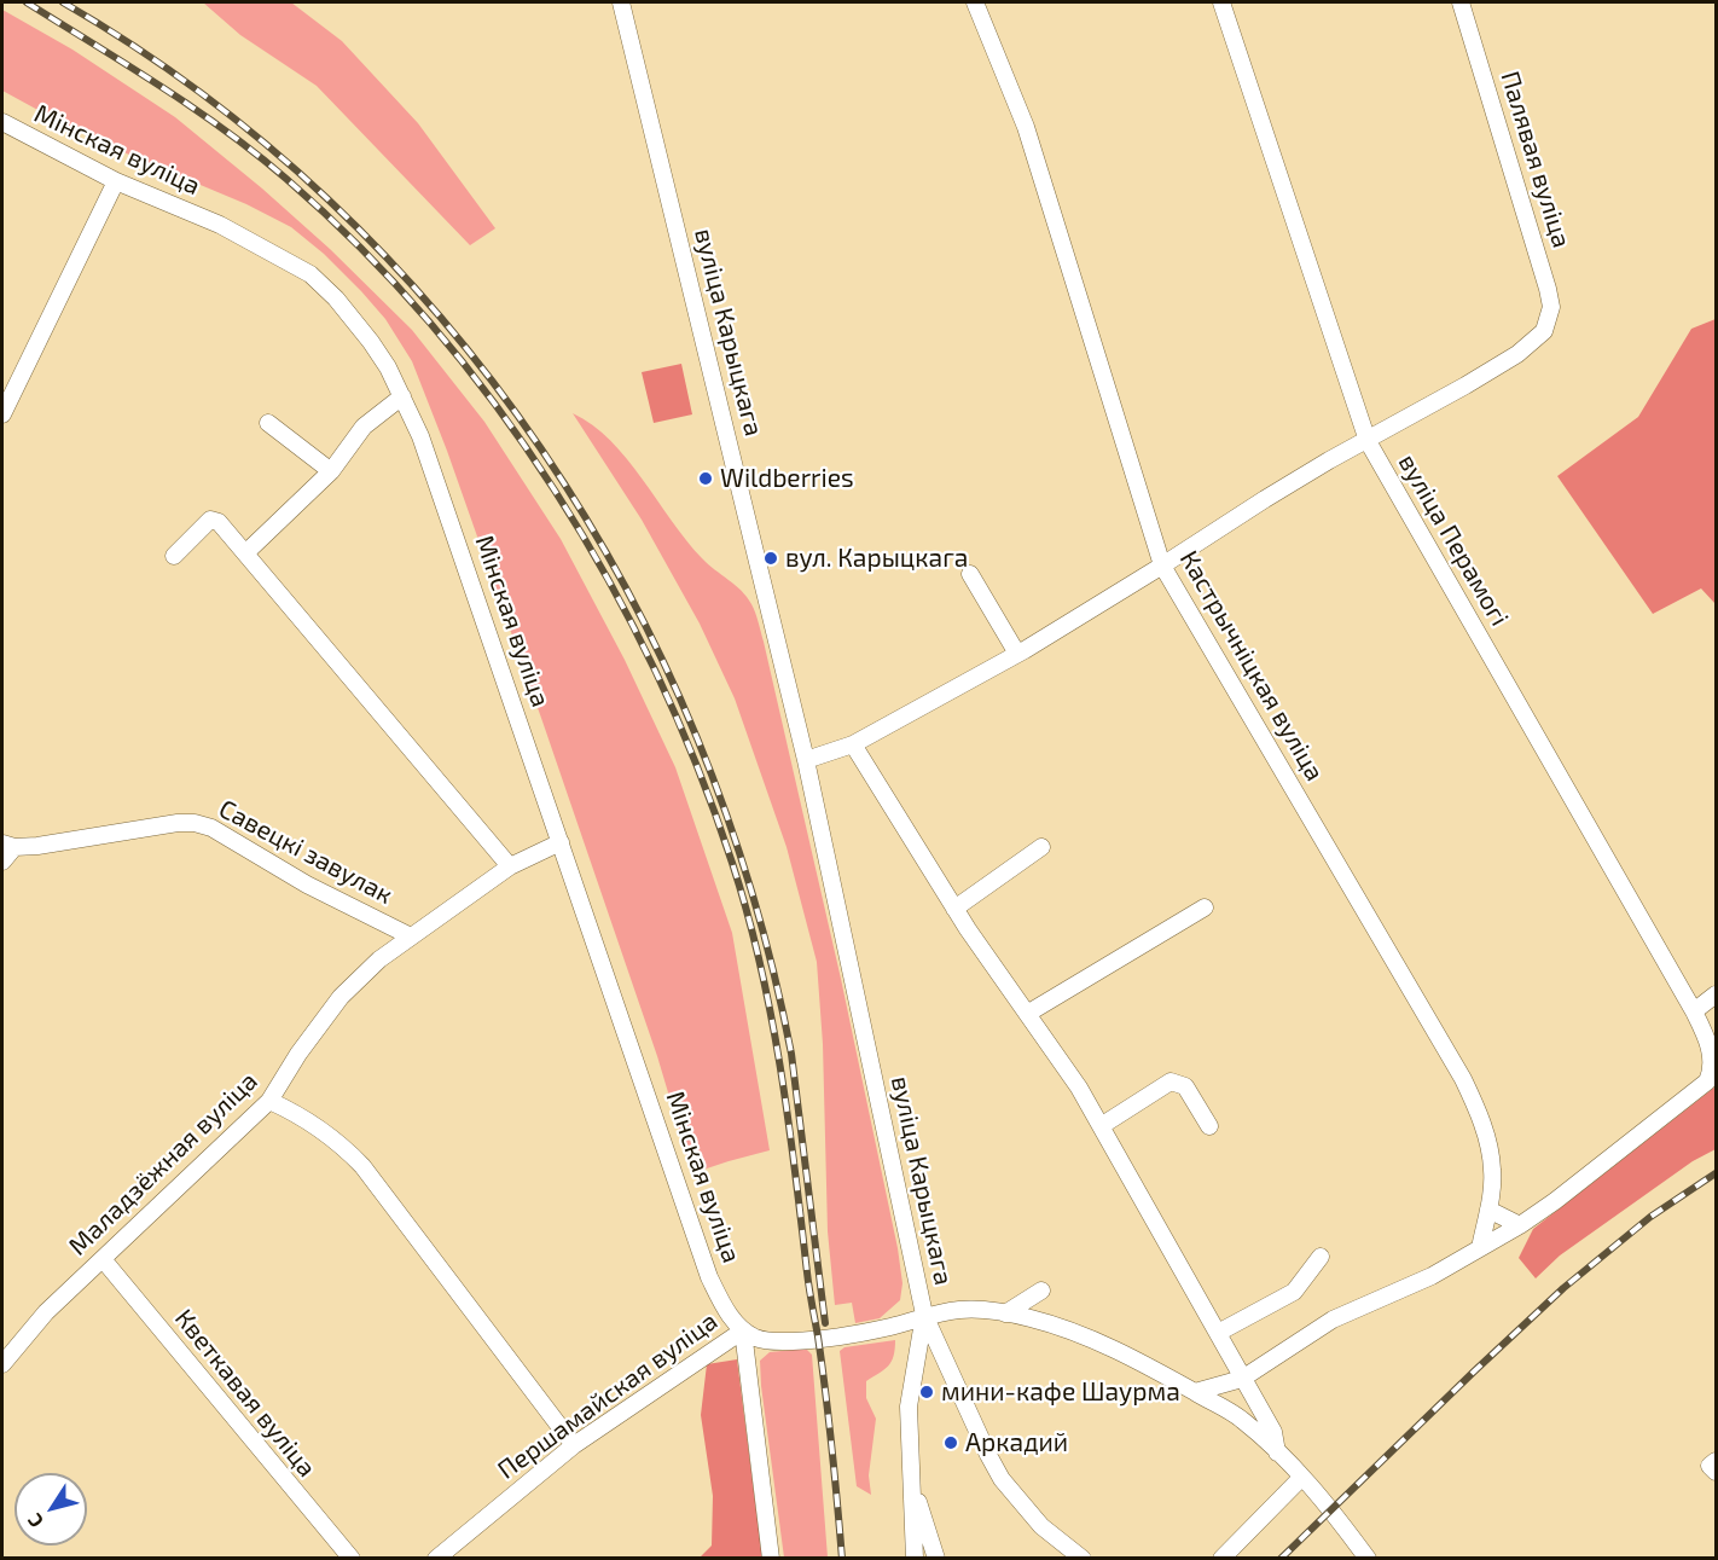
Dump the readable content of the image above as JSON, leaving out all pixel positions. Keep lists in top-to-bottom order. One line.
{"streets":{"street":["Мінская вуліца","Палявая вуліца","вуліца Карыцкага","вуліца Перамогі","Кастрычніцкая вуліца","Савецкі завулак","Маладзёжная вуліца","Кветкавая вуліца","Першамайская вуліца"]},"crossings":[["Мінская вуліца","Маладзёжная вуліца"],["Мінская вуліца","Першамайская вуліца"],["Палявая вуліца","вуліца Перамогі"],["Савецкі завулак","Маладзёжная вуліца"],["Маладзёжная вуліца","Кветкавая вуліца"]],"places":["Wildberries","вул. Карыцкага","мини-кафе Шаурма","Аркадий"],"north":"bottom left"}
